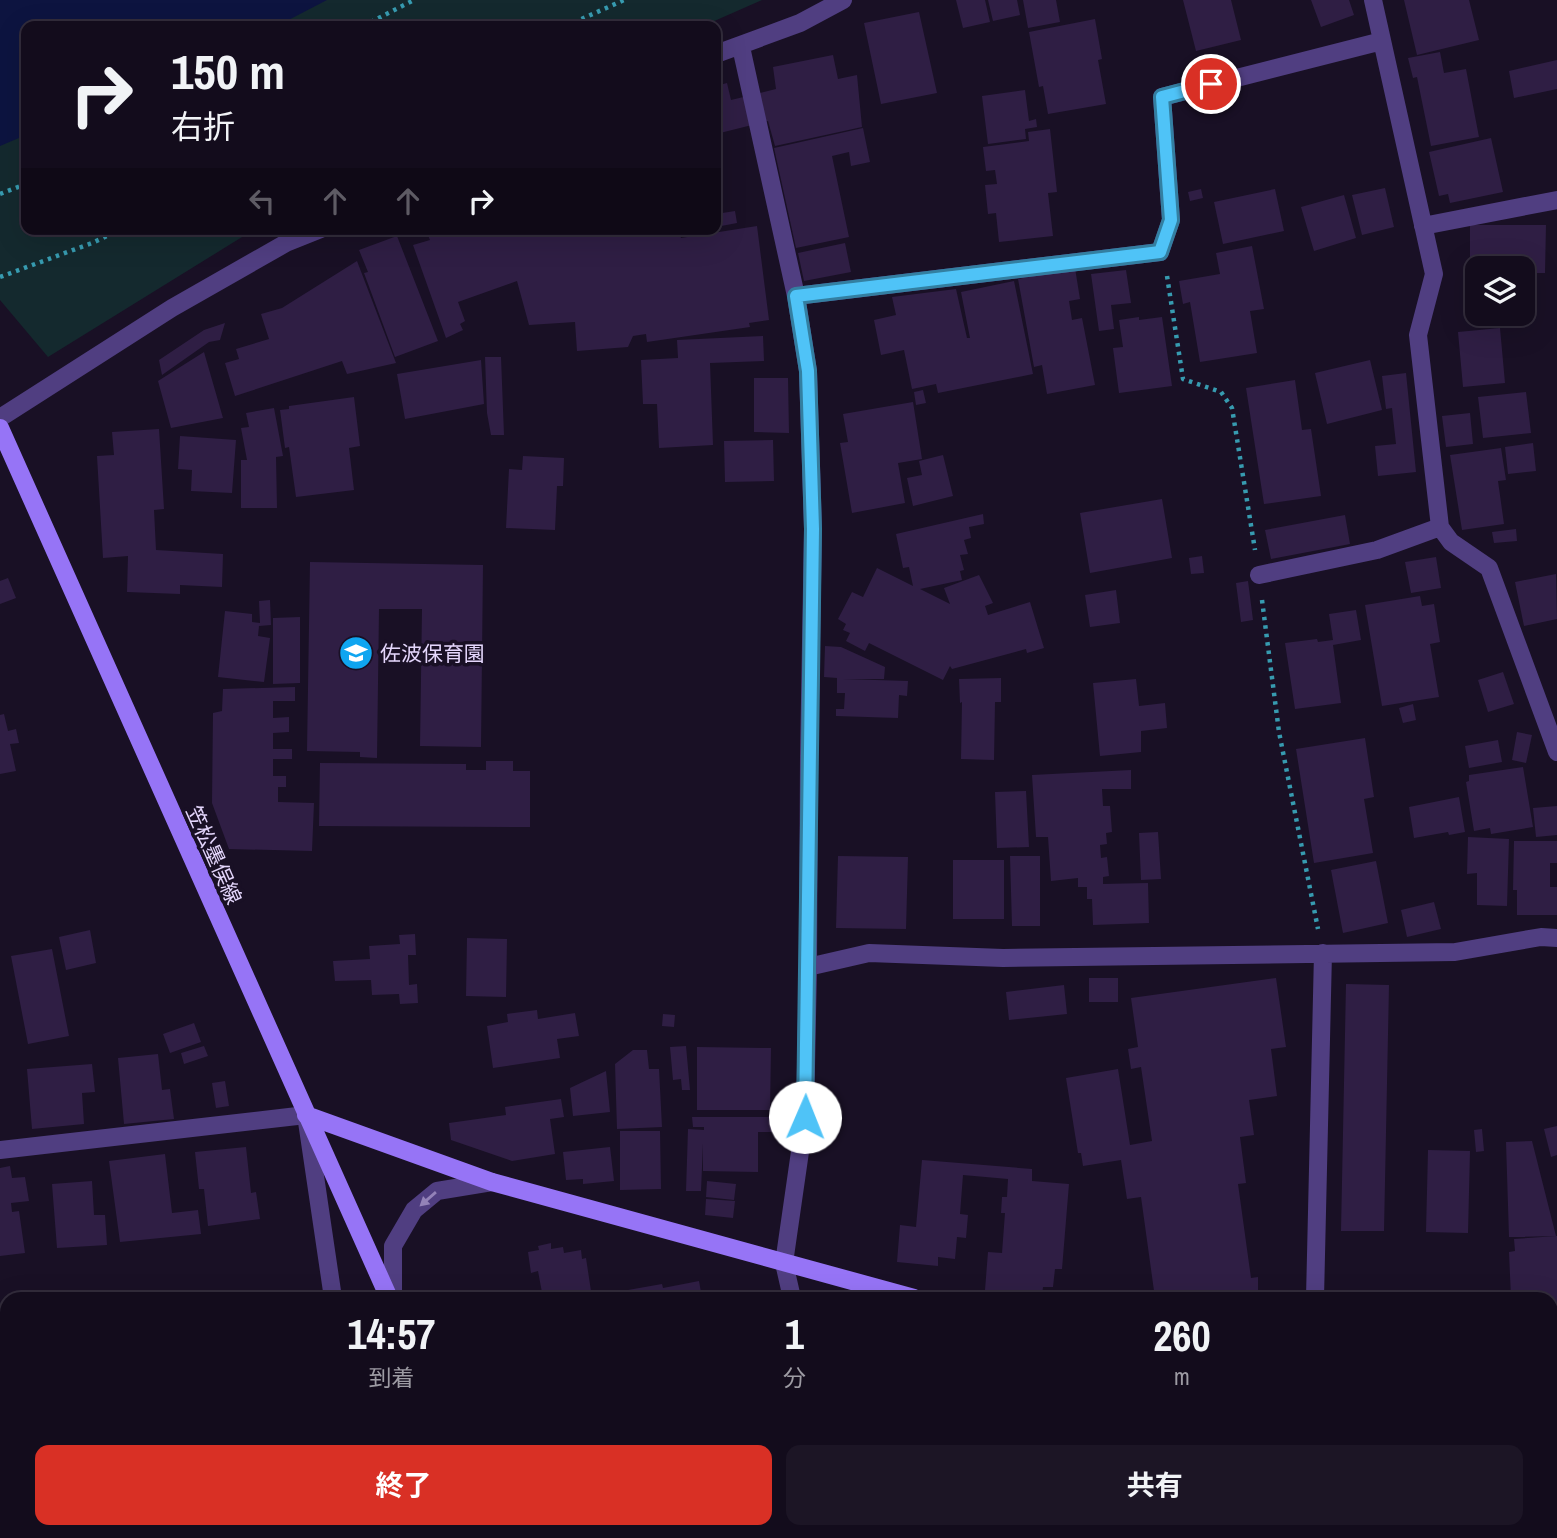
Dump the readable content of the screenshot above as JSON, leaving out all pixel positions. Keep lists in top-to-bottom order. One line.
{"streets":{"main road":["笠松墨俣線"]},"places":{"school or university":["佐波保育園"]},"page":{"turn":["150 m","右折"],"eta":["14:57","到着","1","分","260","m"],"buttons":["終了","共有"]}}
